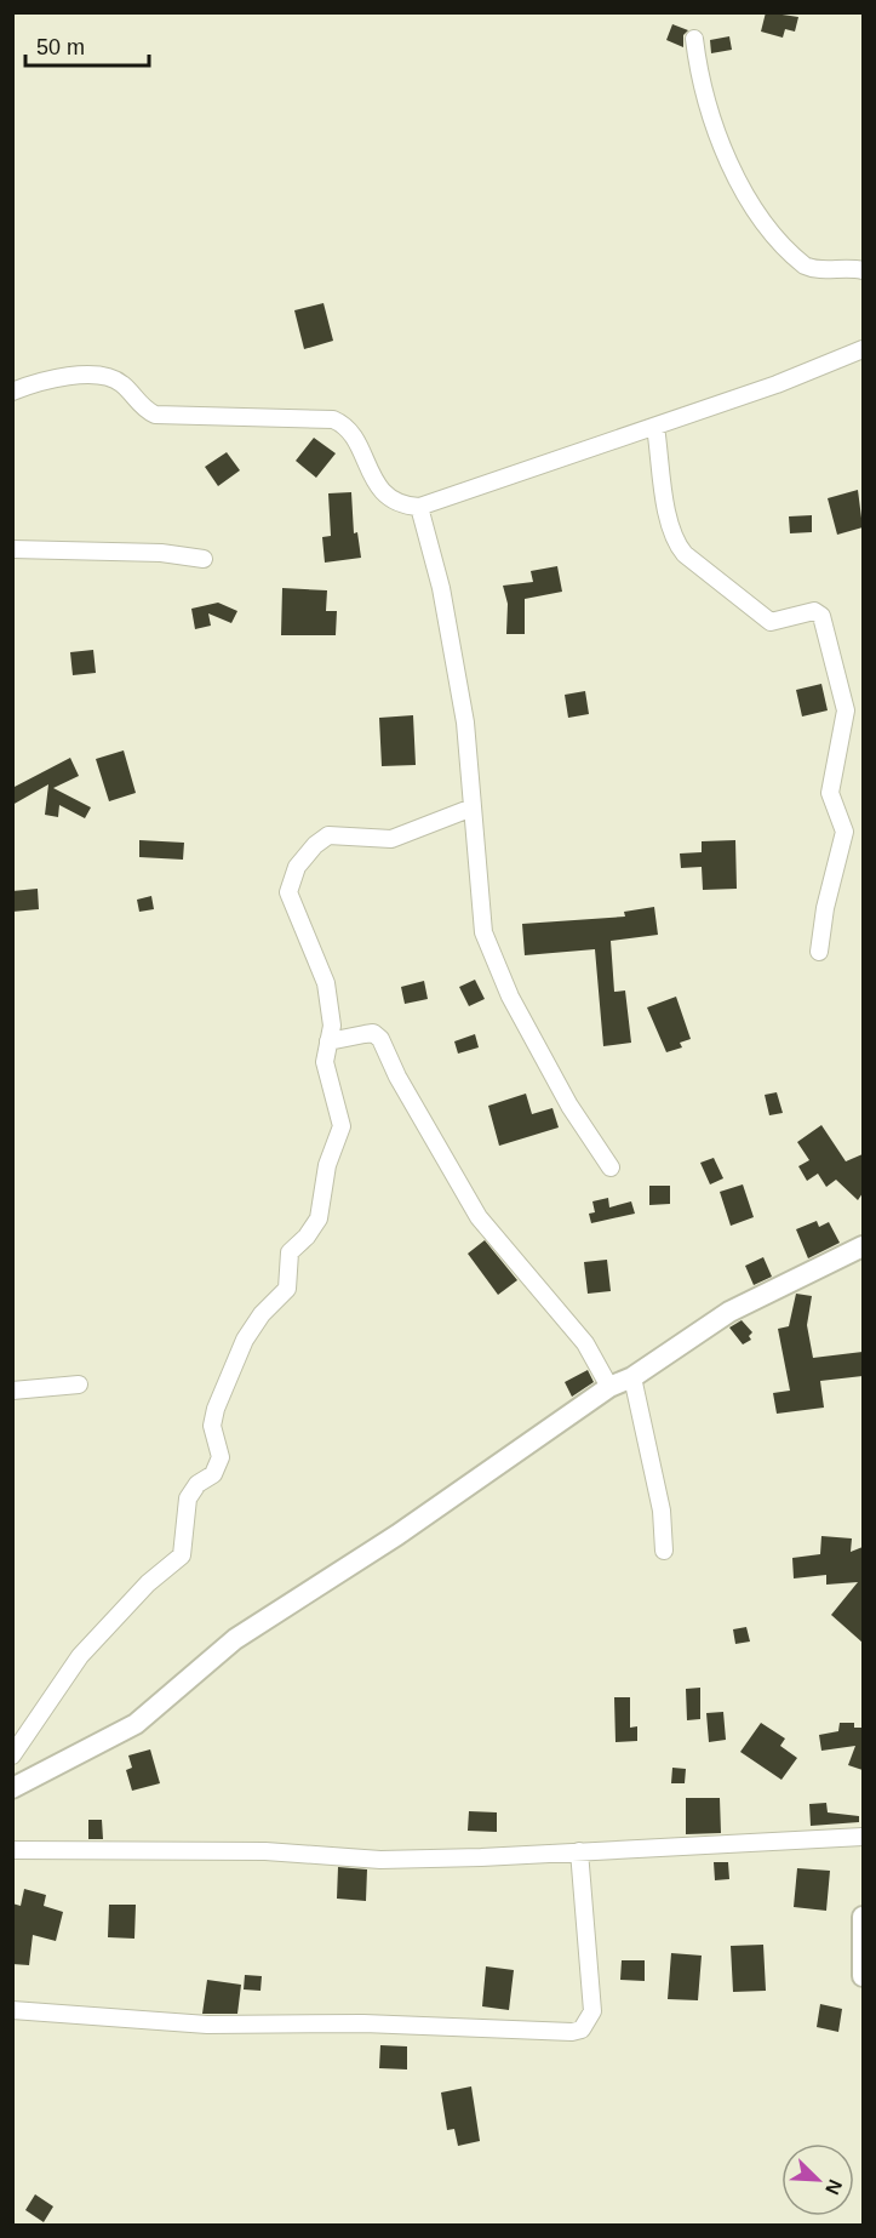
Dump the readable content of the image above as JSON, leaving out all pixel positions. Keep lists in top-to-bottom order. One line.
{"scale_bar":"50 m","north":"bottom right"}
